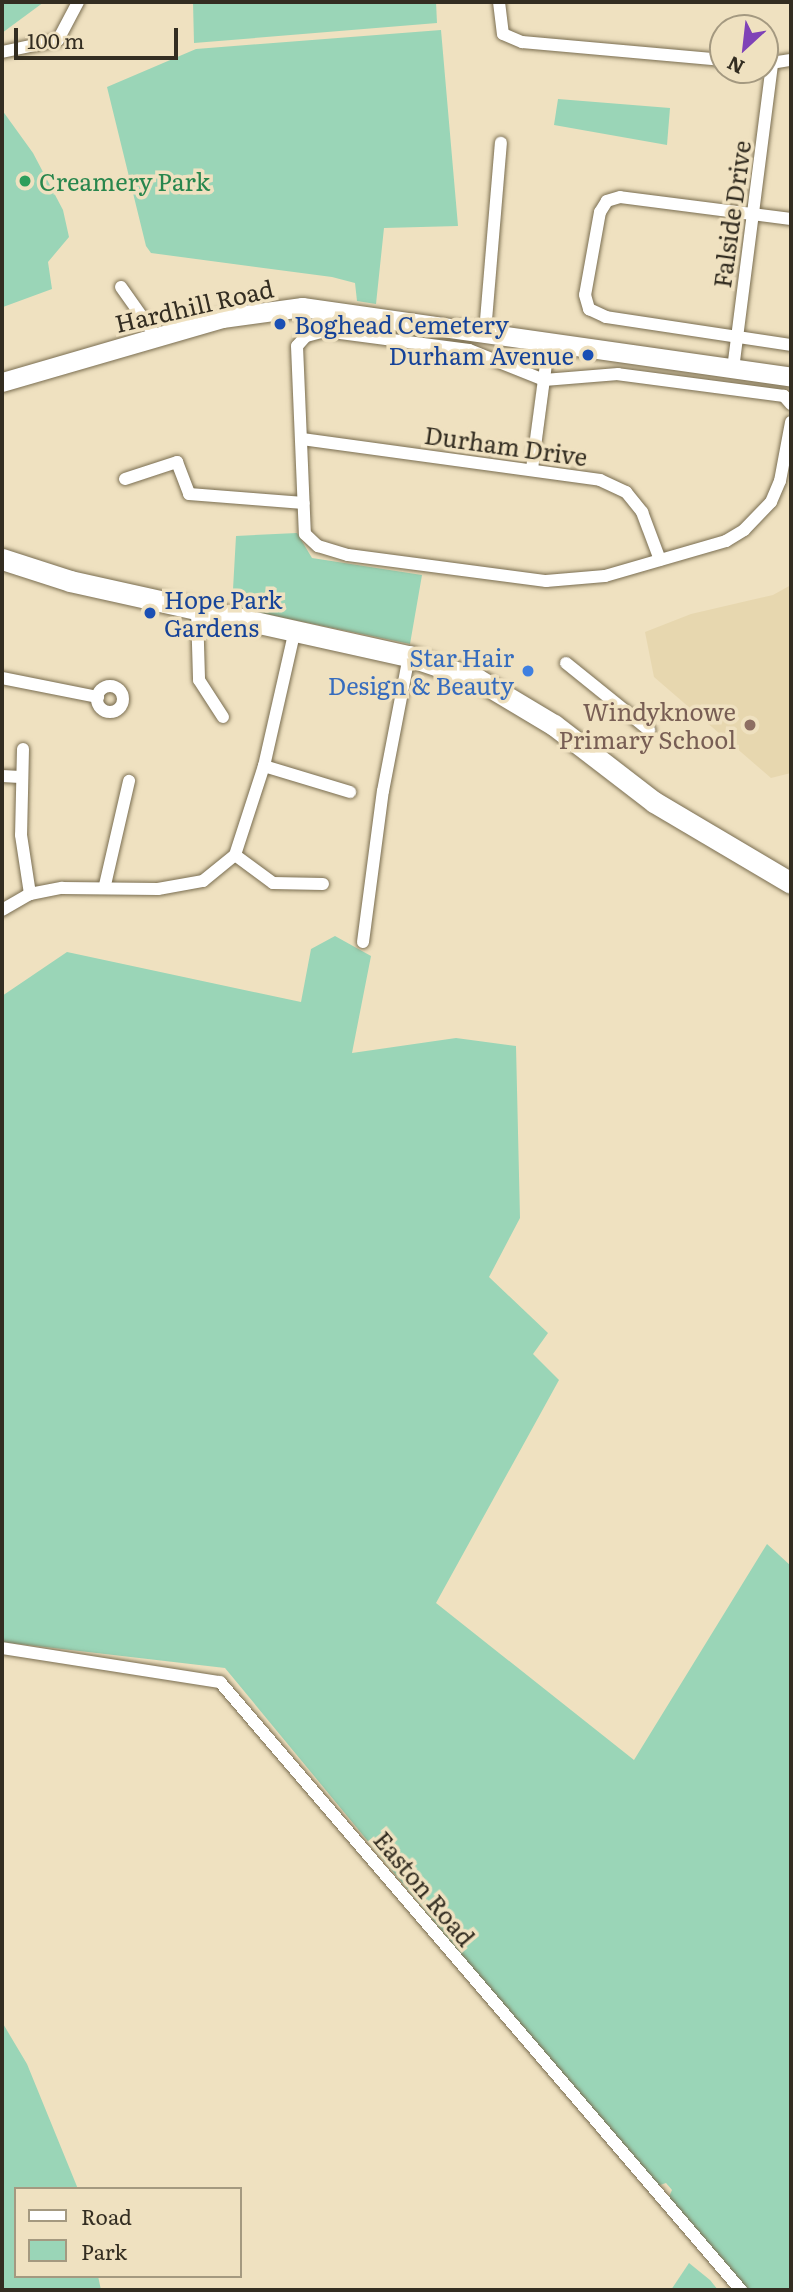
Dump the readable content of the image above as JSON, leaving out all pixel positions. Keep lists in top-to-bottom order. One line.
{"streets":{"main road":["Hardhill Road"],"street":["Falside Drive","Durham Drive","Easton Road"]},"crossings":[["Falside Drive","Hardhill Road"]],"places":["Creamery Park","Boghead Cemetery","Durham Avenue","Hope Park Gardens","Star Hair Design & Beauty","Windyknowe Primary School"],"legend":["Road","Park"],"scale_bar":"100 m","north":"bottom left"}
